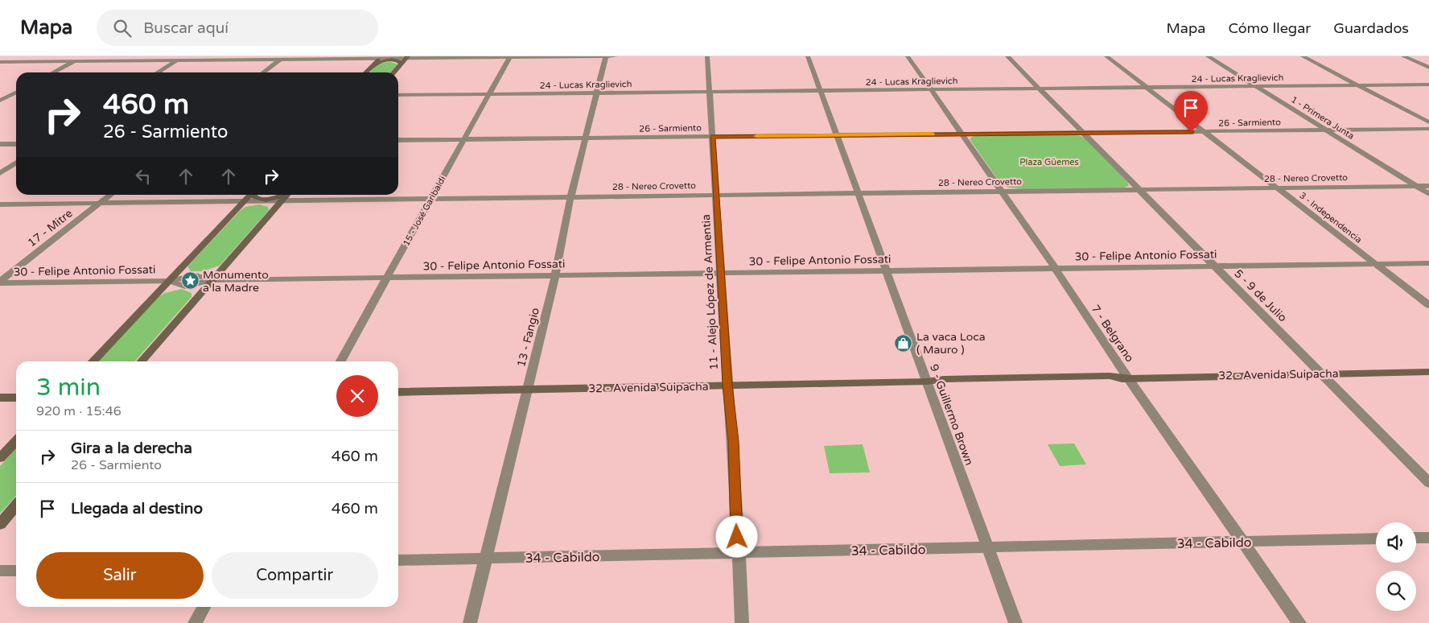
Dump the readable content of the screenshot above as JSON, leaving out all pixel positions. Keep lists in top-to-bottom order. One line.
{"streets":{"main road":["32 - Avenida Suipacha"],"street":["24 - Lucas Kraglievich","1 - Primera Junta","26 - Sarmiento","28 - Nereo Crovetto","15 - José Garibaldi","3 - Independencia","17 - Mitre","30 - Felipe Antonio Fossati","11 - Alejo López de Armentia","5 - 9 de Julio","7 - Belgrano","13 - Fangio","9 - Guillermo Brown","34 - Cabildo"]},"crossings":[["24 - Lucas Kraglievich","1 - Primera Junta"],["24 - Lucas Kraglievich","15 - José Garibaldi"],["24 - Lucas Kraglievich","3 - Independencia"],["24 - Lucas Kraglievich","11 - Alejo López de Armentia"],["24 - Lucas Kraglievich","5 - 9 de Julio"],["24 - Lucas Kraglievich","7 - Belgrano"],["24 - Lucas Kraglievich","13 - Fangio"],["24 - Lucas Kraglievich","9 - Guillermo Brown"],["1 - Primera Junta","26 - Sarmiento"],["1 - Primera Junta","28 - Nereo Crovetto"],["26 - Sarmiento","15 - José Garibaldi"],["26 - Sarmiento","3 - Independencia"],["26 - Sarmiento","11 - Alejo López de Armentia"],["26 - Sarmiento","5 - 9 de Julio"],["26 - Sarmiento","7 - Belgrano"],["26 - Sarmiento","13 - Fangio"],["26 - Sarmiento","9 - Guillermo Brown"],["28 - Nereo Crovetto","15 - José Garibaldi"],["28 - Nereo Crovetto","3 - Independencia"],["28 - Nereo Crovetto","17 - Mitre"],["28 - Nereo Crovetto","11 - Alejo López de Armentia"],["28 - Nereo Crovetto","5 - 9 de Julio"],["28 - Nereo Crovetto","7 - Belgrano"],["28 - Nereo Crovetto","13 - Fangio"],["28 - Nereo Crovetto","9 - Guillermo Brown"],["15 - José Garibaldi","30 - Felipe Antonio Fossati"],["3 - Independencia","30 - Felipe Antonio Fossati"],["17 - Mitre","30 - Felipe Antonio Fossati"],["30 - Felipe Antonio Fossati","11 - Alejo López de Armentia"],["30 - Felipe Antonio Fossati","5 - 9 de Julio"],["30 - Felipe Antonio Fossati","7 - Belgrano"],["30 - Felipe Antonio Fossati","13 - Fangio"],["30 - Felipe Antonio Fossati","9 - Guillermo Brown"],["11 - Alejo López de Armentia","32 - Avenida Suipacha"],["11 - Alejo López de Armentia","34 - Cabildo"],["5 - 9 de Julio","32 - Avenida Suipacha"],["7 - Belgrano","32 - Avenida Suipacha"],["7 - Belgrano","34 - Cabildo"],["13 - Fangio","32 - Avenida Suipacha"],["13 - Fangio","34 - Cabildo"],["32 - Avenida Suipacha","9 - Guillermo Brown"],["9 - Guillermo Brown","34 - Cabildo"]],"parks":["Plaza Güemes"],"places":{"place":["Monumento a la Madre"],"shop":["La vaca Loca ( Mauro )"]},"page":{"header":"Mapa","search":"Buscar aquí","nav":["Mapa","Cómo llegar","Guardados"],"turn":["460 m","26 - Sarmiento"],"heading":["3 min","920 m · 15:46"],"list":[{"name":"Gira a la derecha","note":"26 - Sarmiento","value":"460 m"},{"name":"Llegada al destino","value":"460 m"}],"buttons":["Salir","Compartir"]}}
